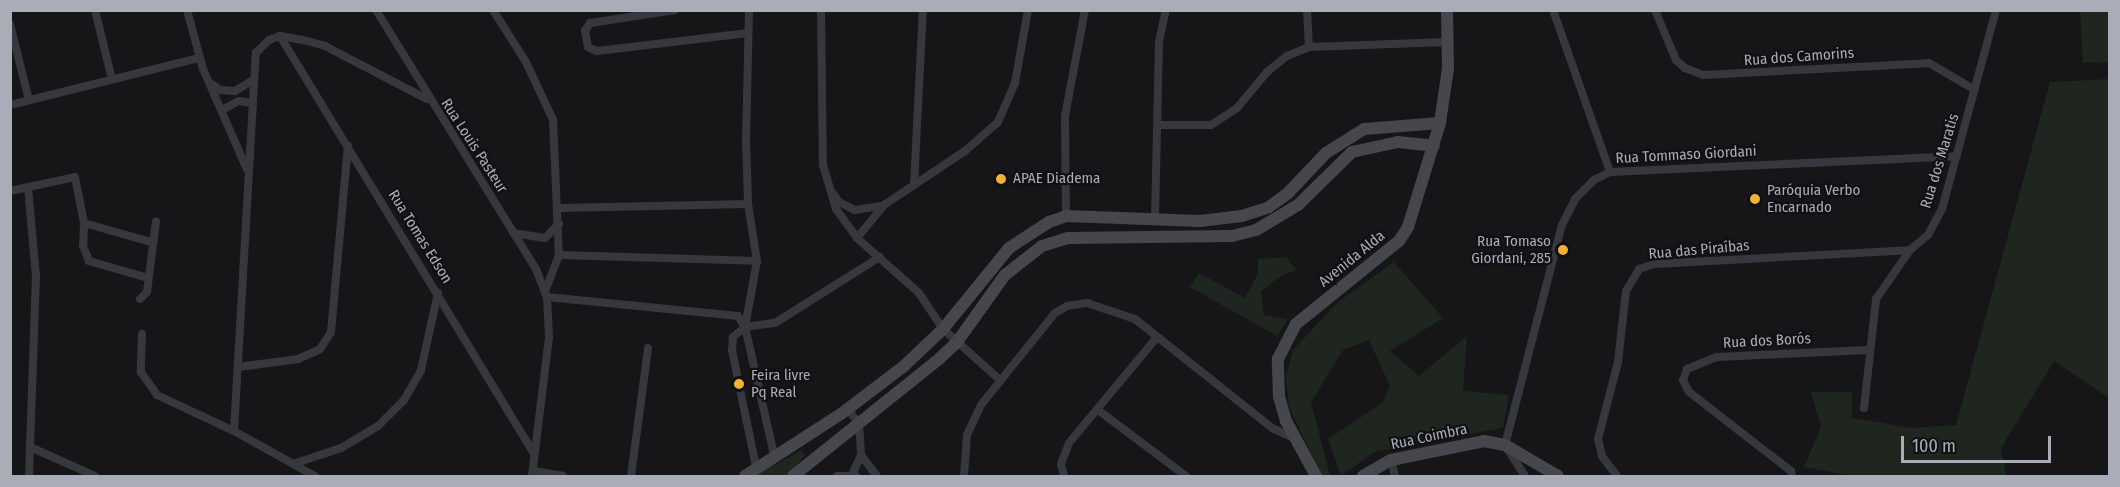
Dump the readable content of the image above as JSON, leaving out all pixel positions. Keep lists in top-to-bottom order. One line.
{"streets":{"main road":["Avenida Alda","Rua Coimbra"],"street":["Rua dos Camorins","Rua Louis Pasteur","Rua Tommaso Giordani","Rua dos Maratis","Rua Tomas Edson","Rua das Piraíbas","Rua dos Borós"]},"crossings":[["Rua dos Camorins","Rua dos Maratis"],["Rua Tommaso Giordani","Rua dos Maratis"],["Rua Tommaso Giordani","Rua Coimbra"],["Rua dos Maratis","Rua das Piraíbas"],["Rua dos Maratis","Rua dos Borós"]],"places":["APAE Diadema","Paróquia Verbo Encarnado","Rua Tomaso Giordani, 285","Feira livre Pq Real"],"scale_bar":"100 m"}
